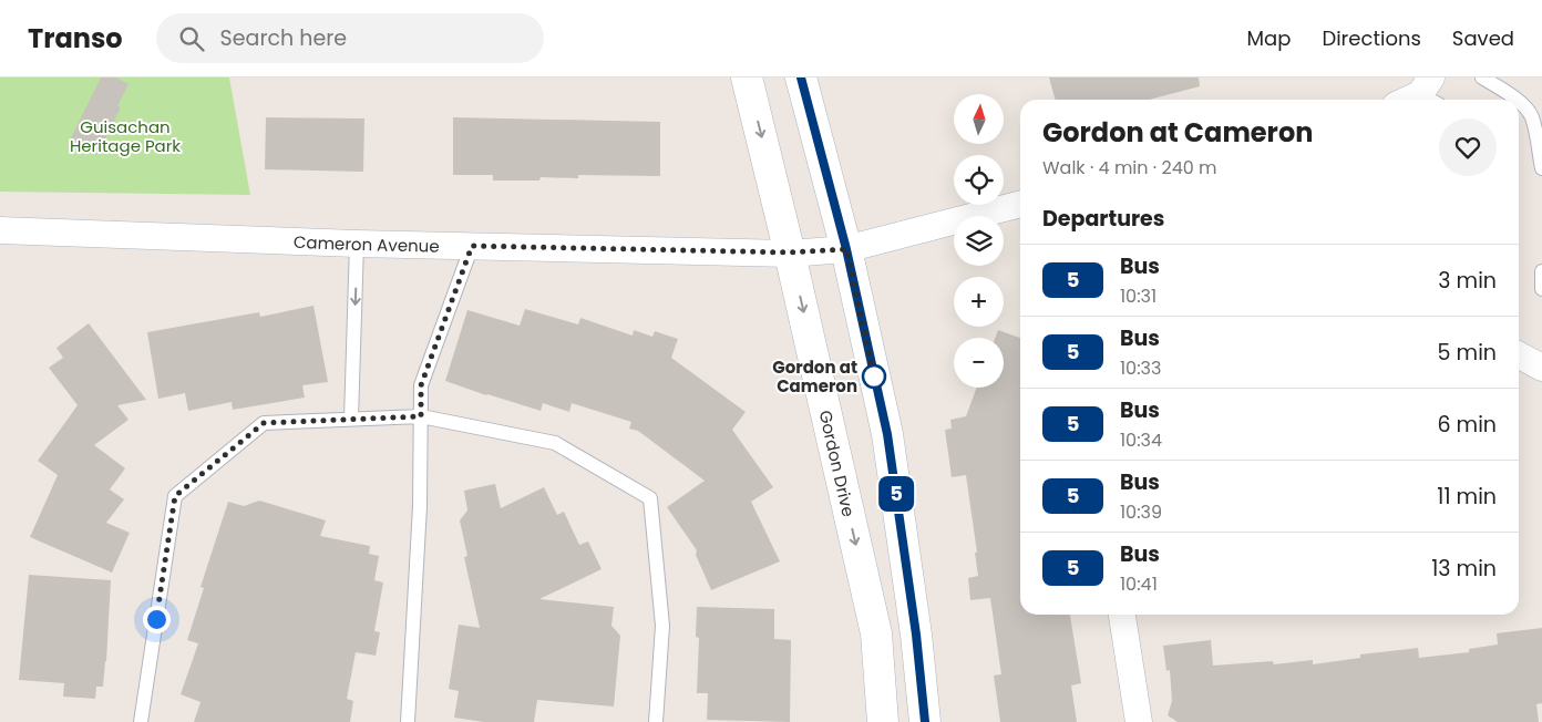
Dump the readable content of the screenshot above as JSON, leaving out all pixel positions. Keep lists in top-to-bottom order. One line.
{"streets":{"main road":["Gordon Drive"],"street":["Cameron Avenue"]},"crossings":[["Cameron Avenue","Gordon Drive"]],"parks":["Guisachan Heritage Park"],"places":["Gordon at Cameron"],"lines":["bus line 5"],"north":"top","page":{"header":"Transo","search":"Search here","nav":["Map","Directions","Saved"],"on_map":"5","map_buttons":["+","−"],"heading":[["Gordon at Cameron","Walk · 4 min · 240 m"],"Departures"],"list":[{"mark":"5","name":"Bus","note":"10:31","value":"3 min"},{"mark":"5","name":"Bus","note":"10:33","value":"5 min"},{"mark":"5","name":"Bus","note":"10:34","value":"6 min"},{"mark":"5","name":"Bus","note":"10:39","value":"11 min"},{"mark":"5","name":"Bus","note":"10:41","value":"13 min"}]}}
